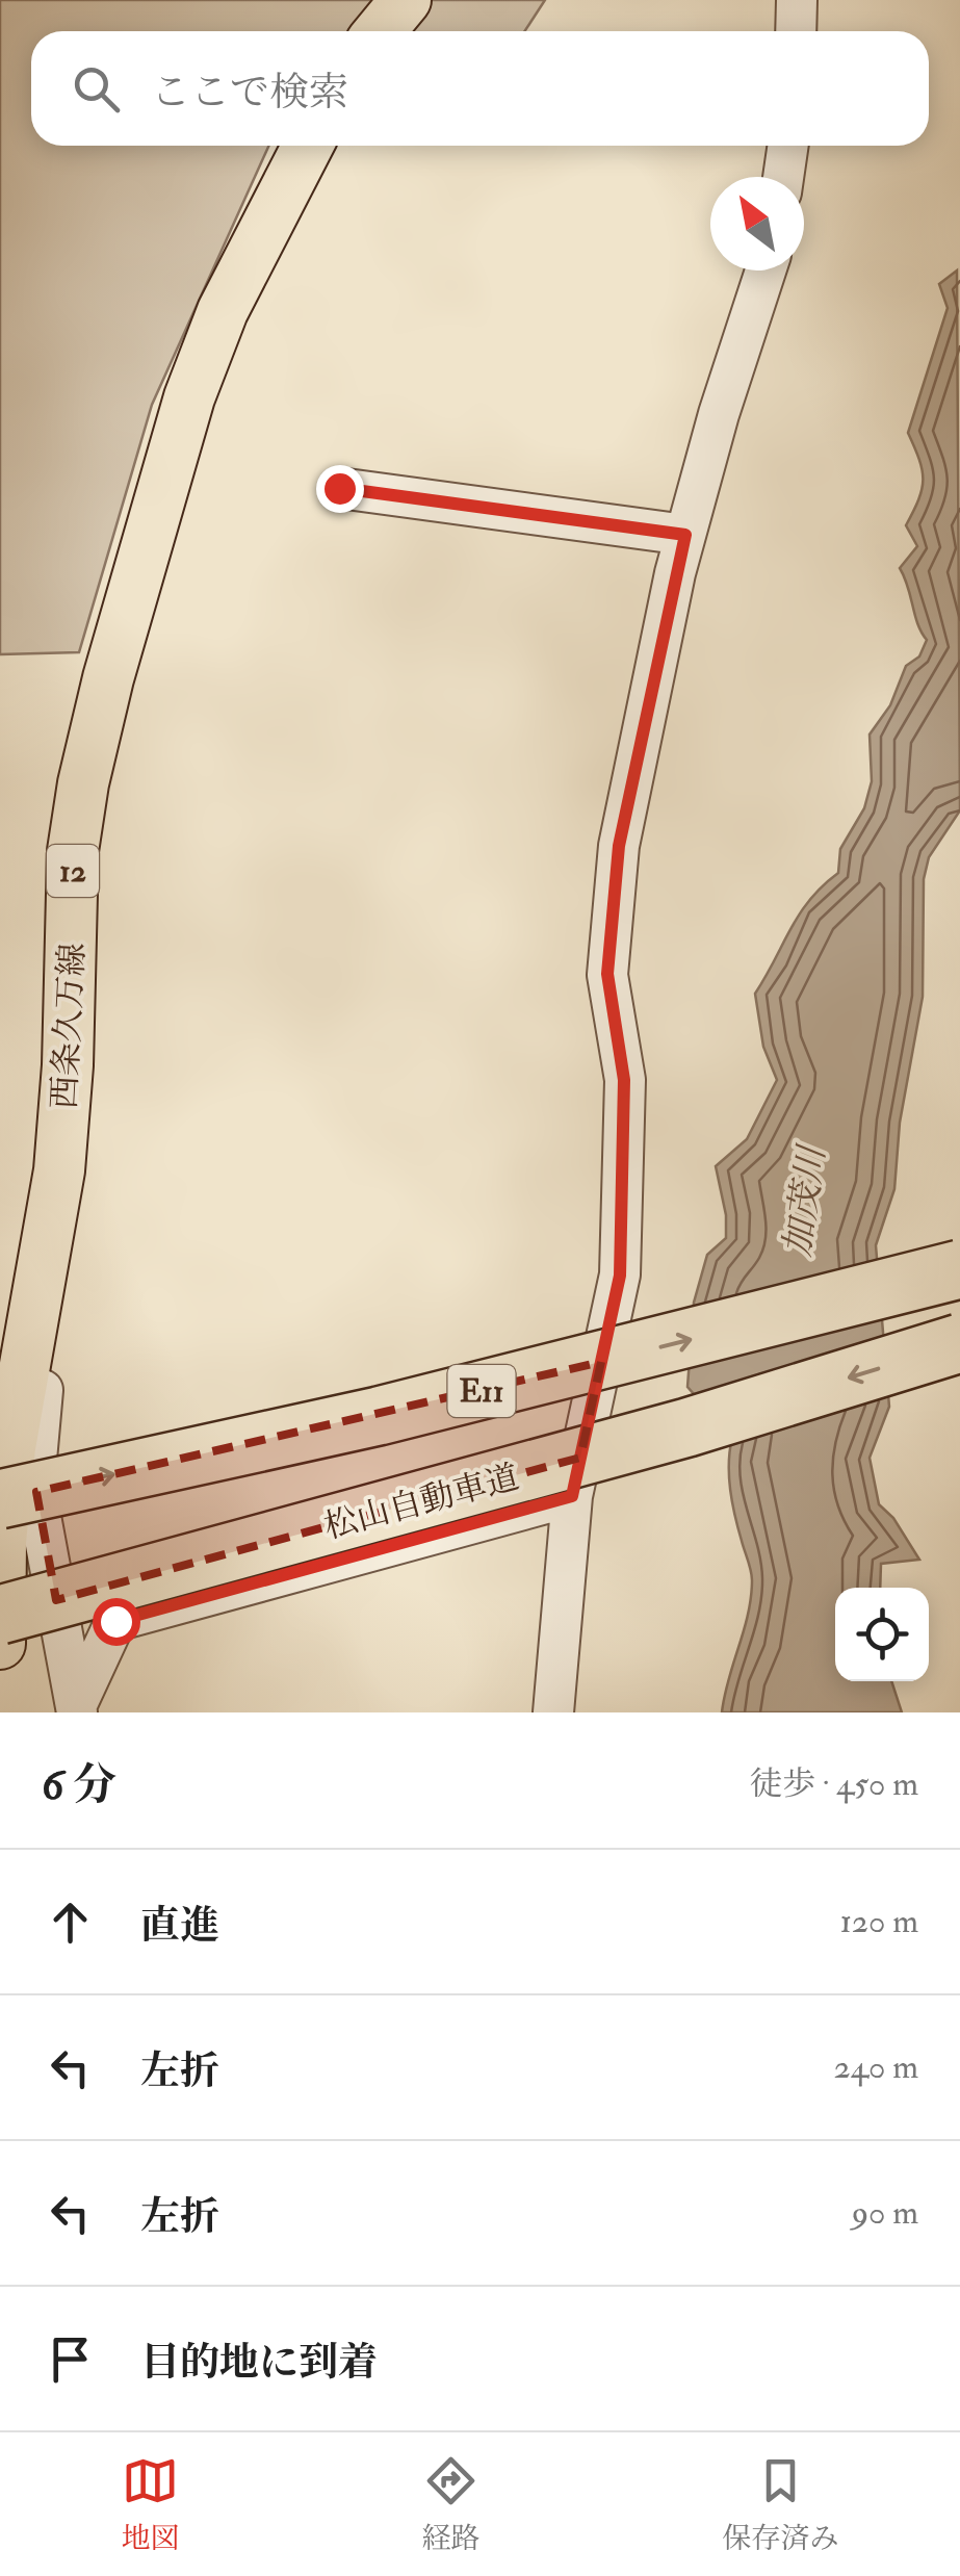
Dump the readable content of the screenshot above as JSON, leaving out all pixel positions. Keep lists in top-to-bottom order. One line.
{"streets":{"highway":["E11","松山自動車道"],"main road":["12","西条久万線"]},"water":["加茂川"],"north":"top left","page":{"search":"ここで検索","heading":["6 分","徒歩 · 450 m"],"list":[["直進","120 m"],["左折","240 m"],["左折","90 m"],"目的地に到着"],"nav":["地図","経路","保存済み"]}}
